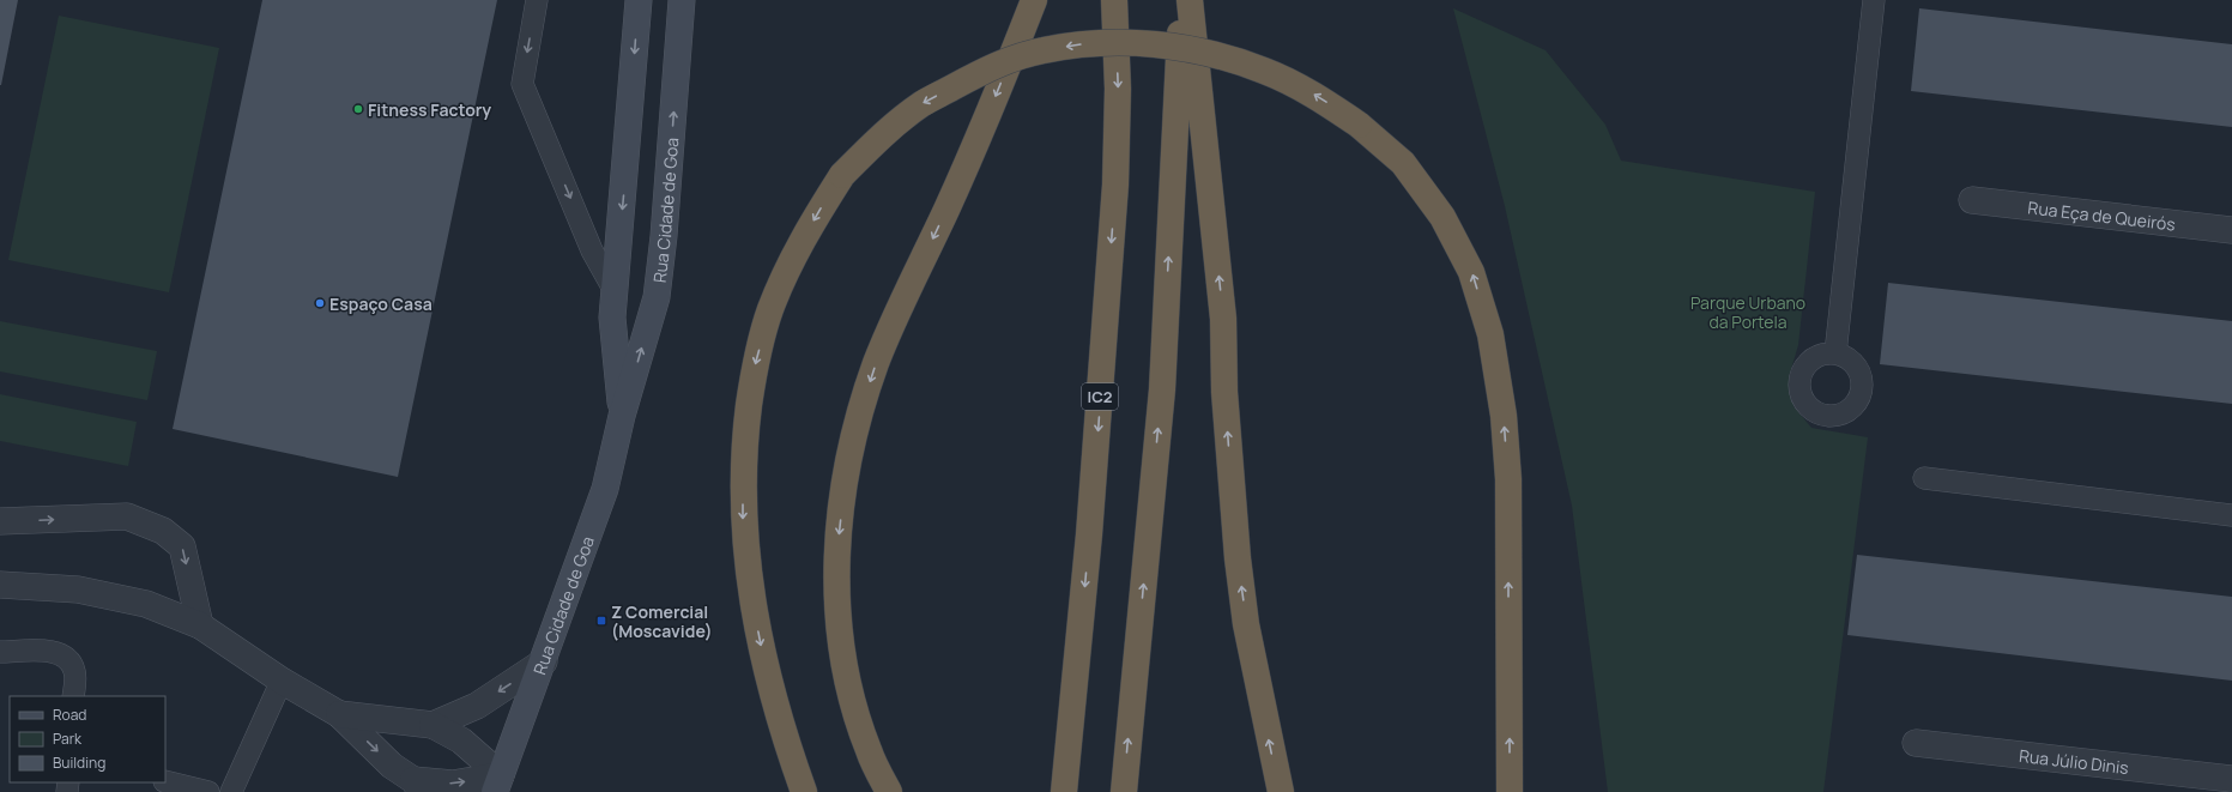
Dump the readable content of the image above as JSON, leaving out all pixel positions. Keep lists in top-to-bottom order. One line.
{"streets":{"highway":["IC2"],"street":["Rua Cidade de Goa","Rua Eça de Queirós","Rua Júlio Dinis"]},"parks":["Parque Urbano da Portela"],"places":{"other":["Fitness Factory","Espaço Casa"],"transit":["Z Comercial (Moscavide)"]},"legend":["Road","Park","Building"]}
